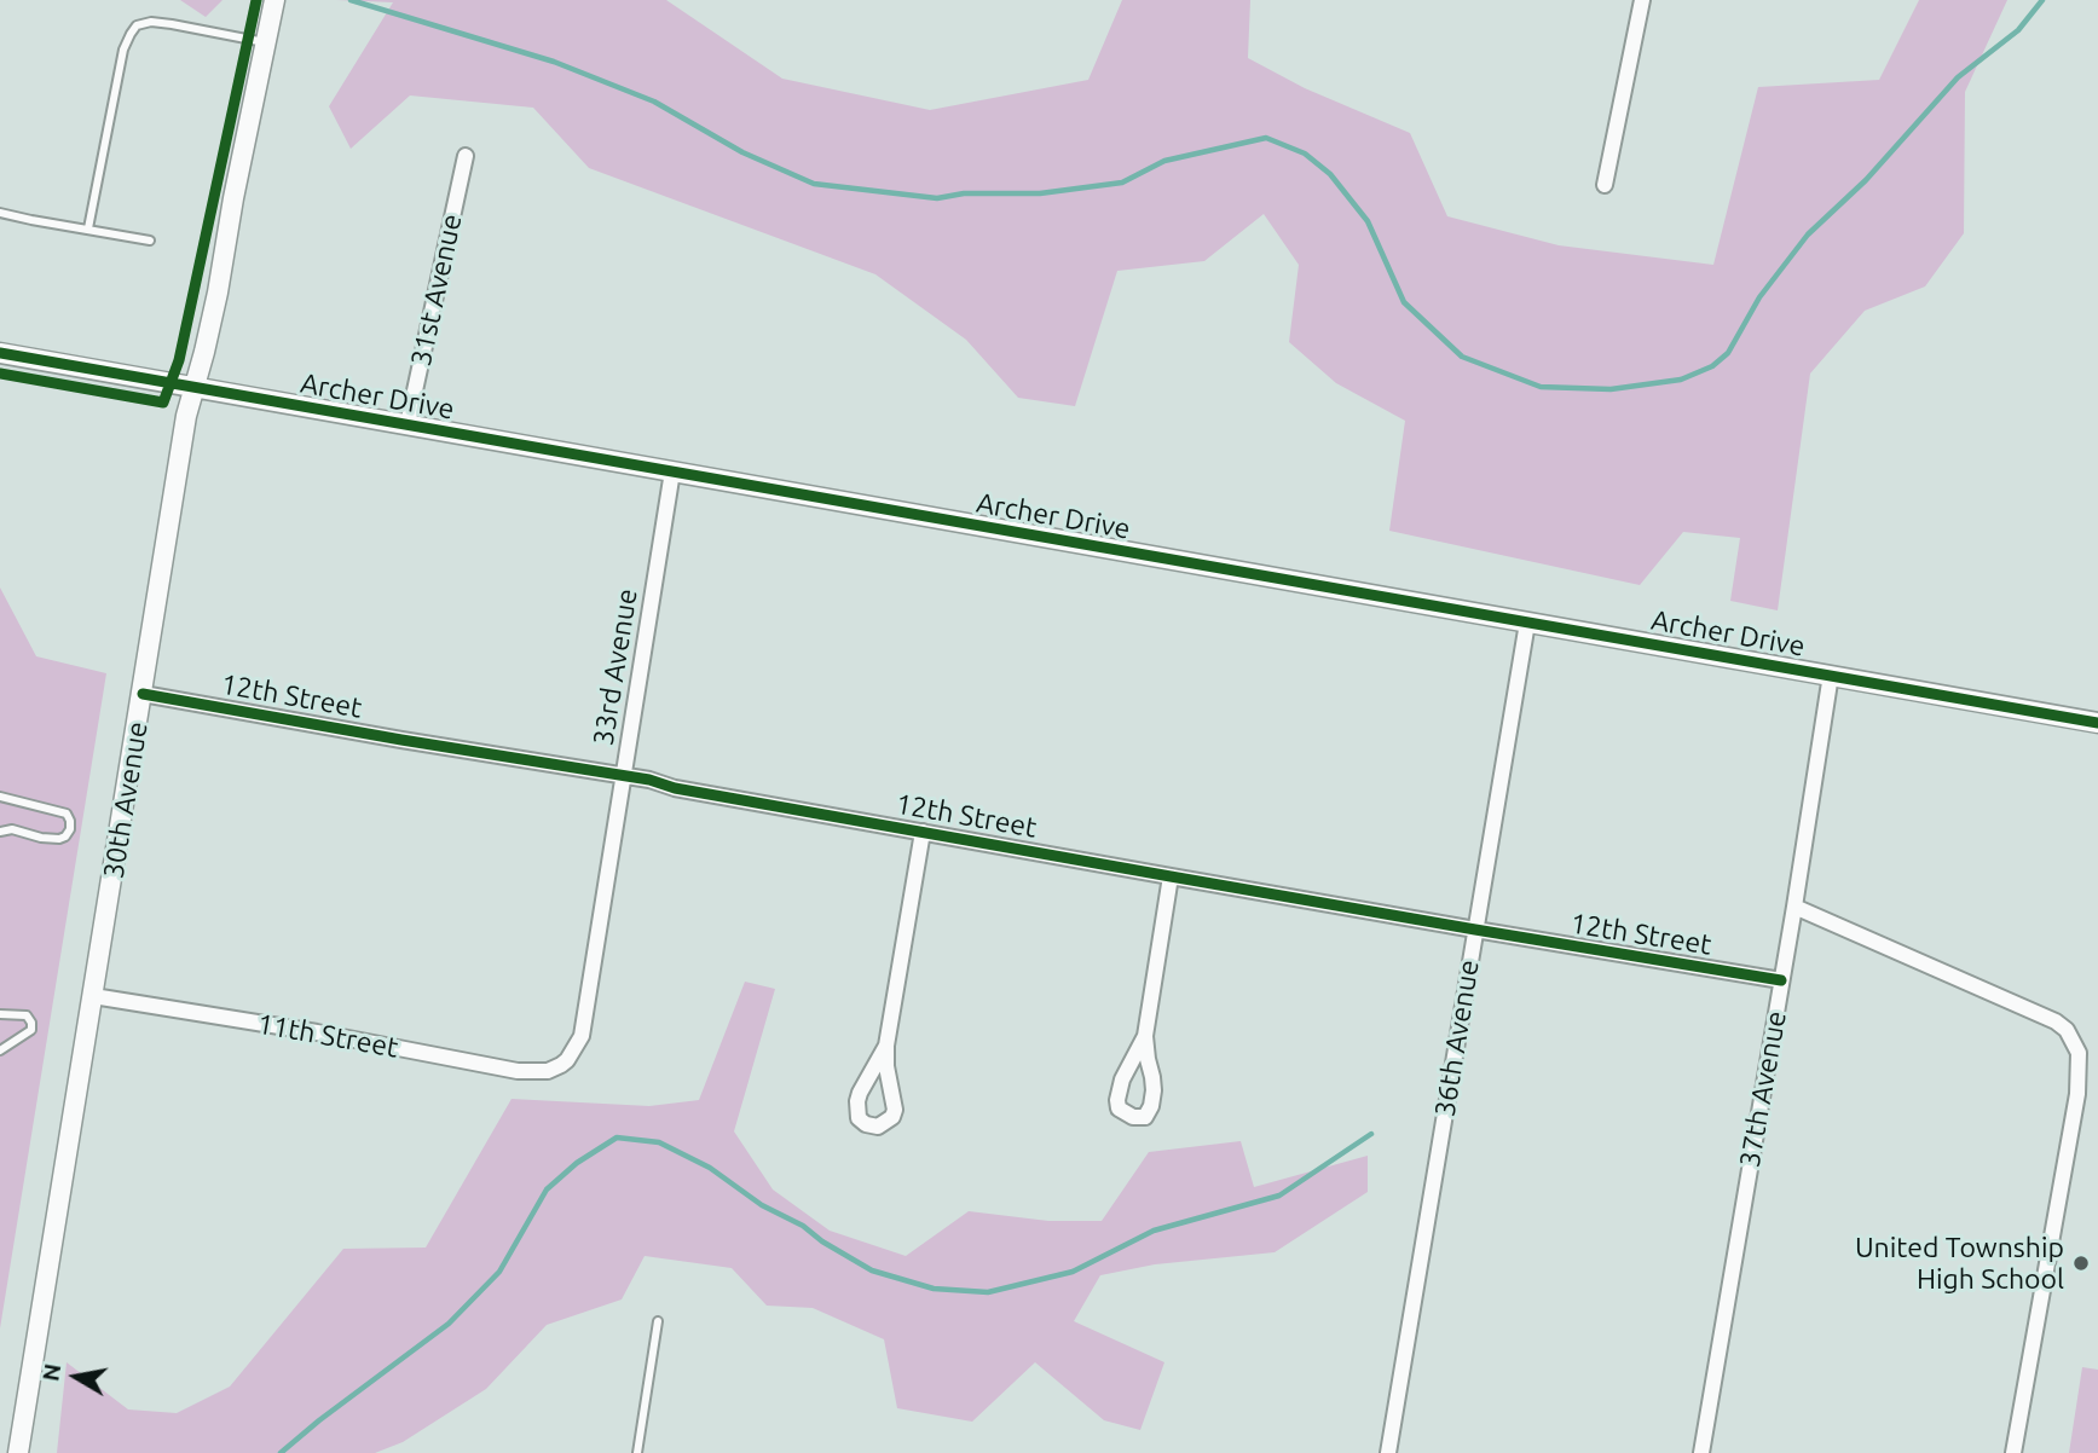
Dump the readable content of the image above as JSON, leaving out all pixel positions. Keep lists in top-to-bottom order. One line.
{"streets":{"street":["31st Avenue","Archer Drive","33rd Avenue","12th Street","30th Avenue","11th Street","36th Avenue","37th Avenue"]},"crossings":[["31st Avenue","Archer Drive"],["Archer Drive","33rd Avenue"],["Archer Drive","30th Avenue"],["Archer Drive","36th Avenue"],["Archer Drive","37th Avenue"],["33rd Avenue","12th Street"],["33rd Avenue","11th Street"],["12th Street","30th Avenue"],["12th Street","36th Avenue"],["12th Street","37th Avenue"],["30th Avenue","11th Street"]],"places":["United Township High School"],"north":"left"}
